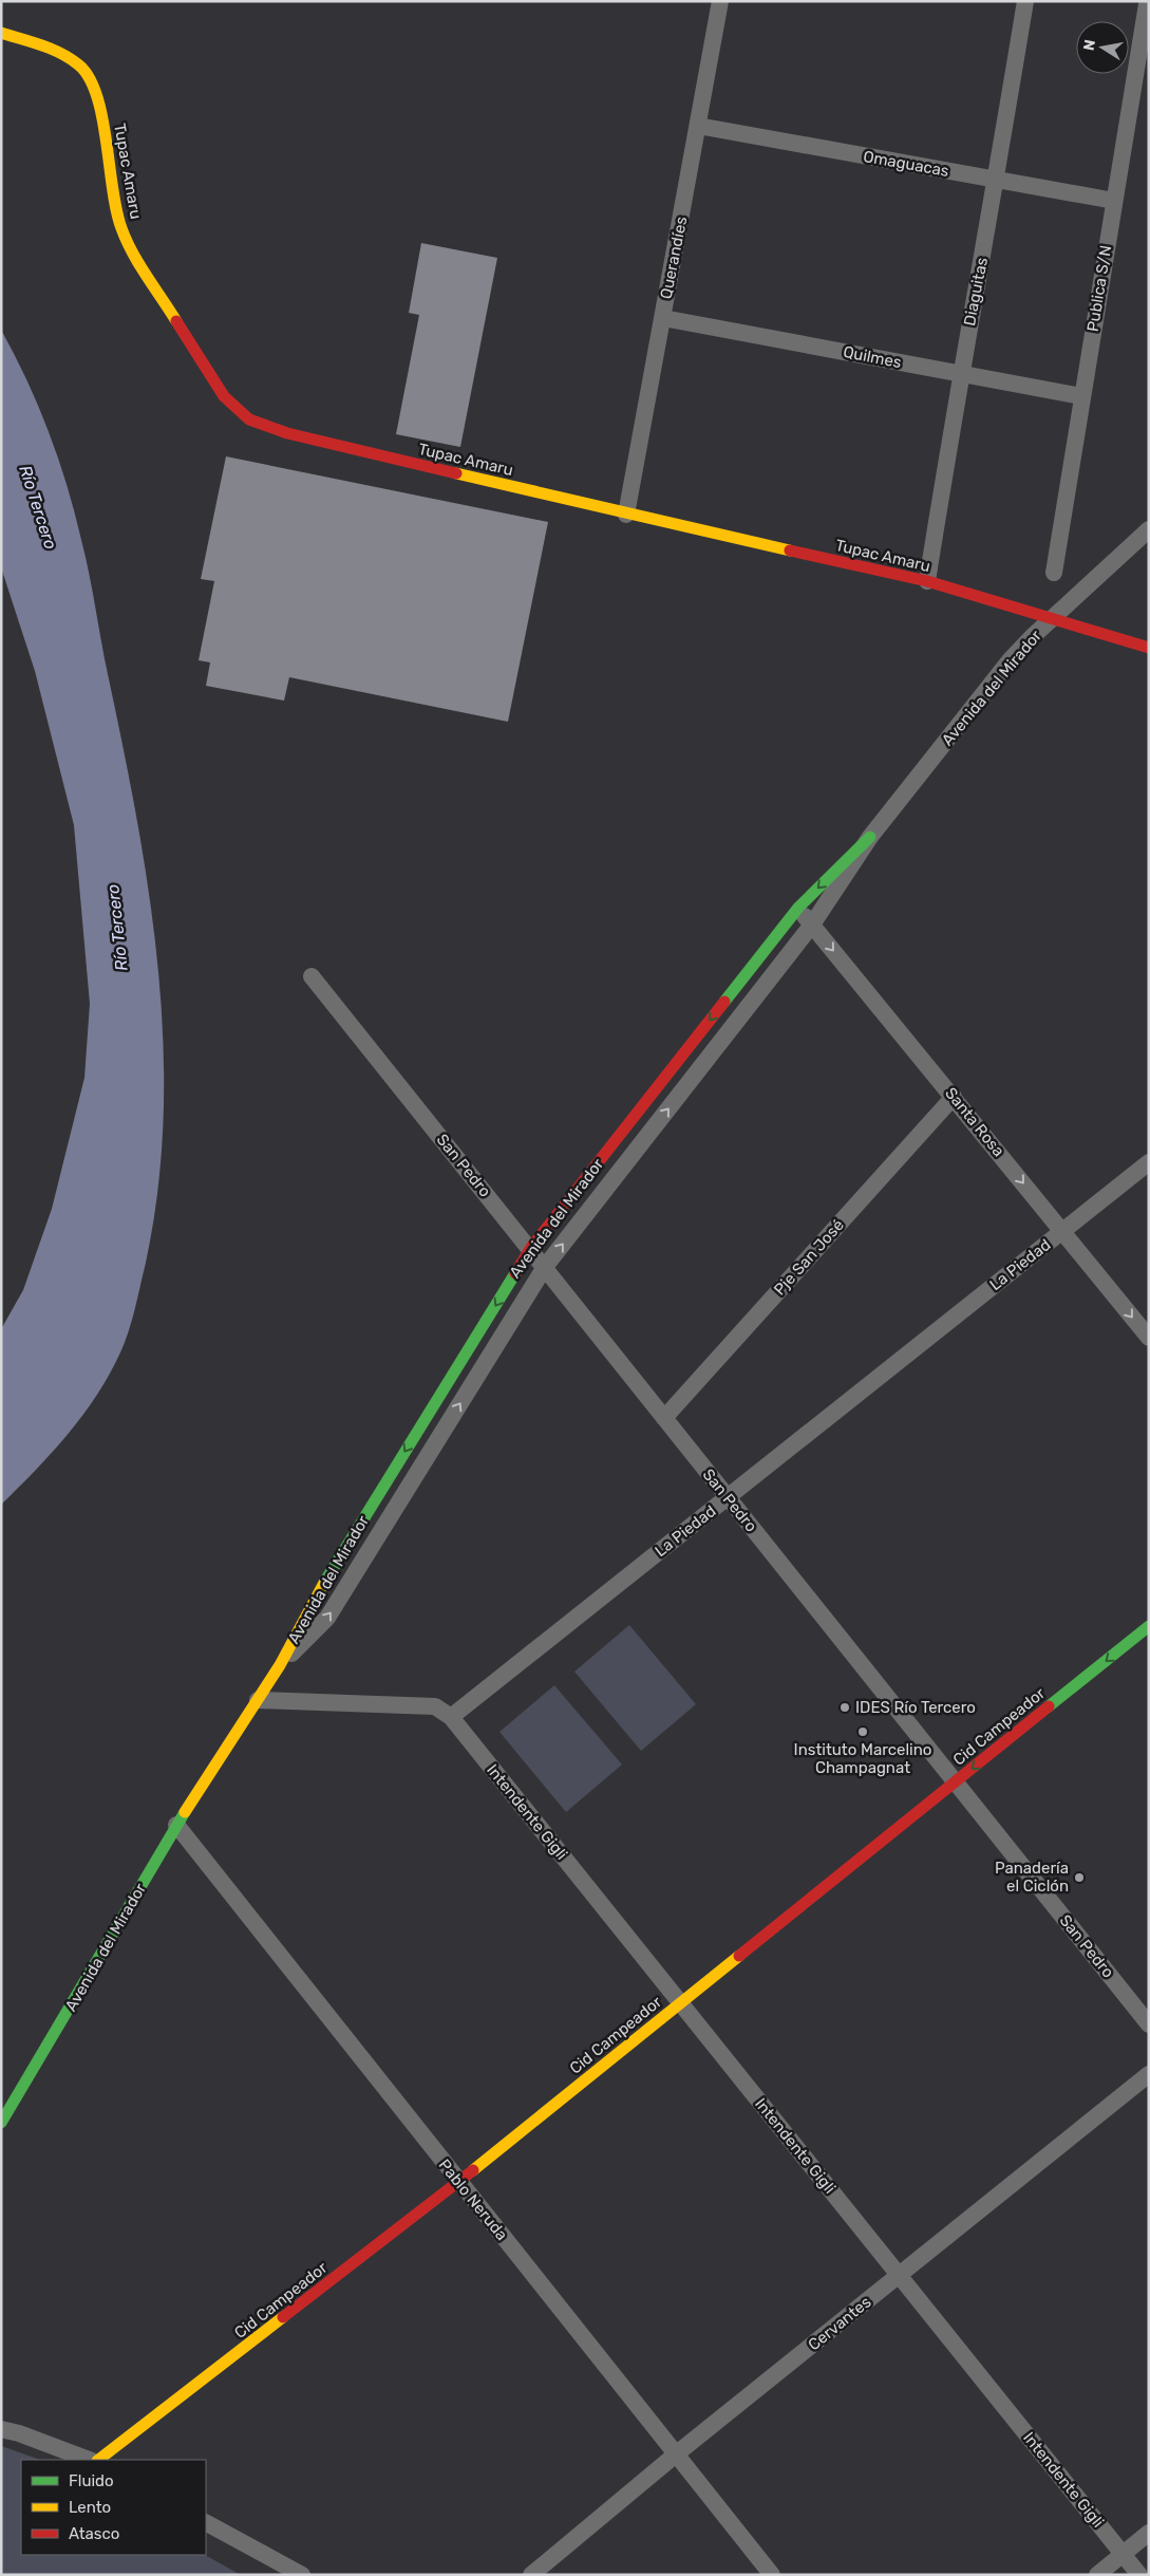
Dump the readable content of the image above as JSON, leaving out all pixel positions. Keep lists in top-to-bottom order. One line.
{"streets":{"street":["Omaguacas","Tupac Amaru","Querandíes","Publica S/N","Diaguitas","Quilmes","Avenida del Mirador","Santa Rosa","San Pedro","Pje San José","La Piedad","Cid Campeador","Intendente Gigli","Pablo Neruda","Cervantes"]},"crossings":[["Omaguacas","Querandíes"],["Omaguacas","Publica S/N"],["Omaguacas","Diaguitas"],["Tupac Amaru","Querandíes"],["Tupac Amaru","Diaguitas"],["Tupac Amaru","Avenida del Mirador"],["Querandíes","Quilmes"],["Publica S/N","Quilmes"],["Diaguitas","Quilmes"],["Avenida del Mirador","Santa Rosa"],["Avenida del Mirador","San Pedro"],["Avenida del Mirador","Pablo Neruda"],["Santa Rosa","Pje San José"],["Santa Rosa","La Piedad"],["San Pedro","Pje San José"],["San Pedro","La Piedad"],["San Pedro","Cid Campeador"],["La Piedad","Intendente Gigli"],["Cid Campeador","Intendente Gigli"],["Cid Campeador","Pablo Neruda"],["Intendente Gigli","Cervantes"],["Pablo Neruda","Cervantes"]],"one_way":["Santa Rosa"],"water":["Río Tercero"],"places":["IDES Río Tercero","Instituto Marcelino Champagnat","Panadería el Ciclón"],"legend":["Fluido","Lento","Atasco"],"north":"left"}
